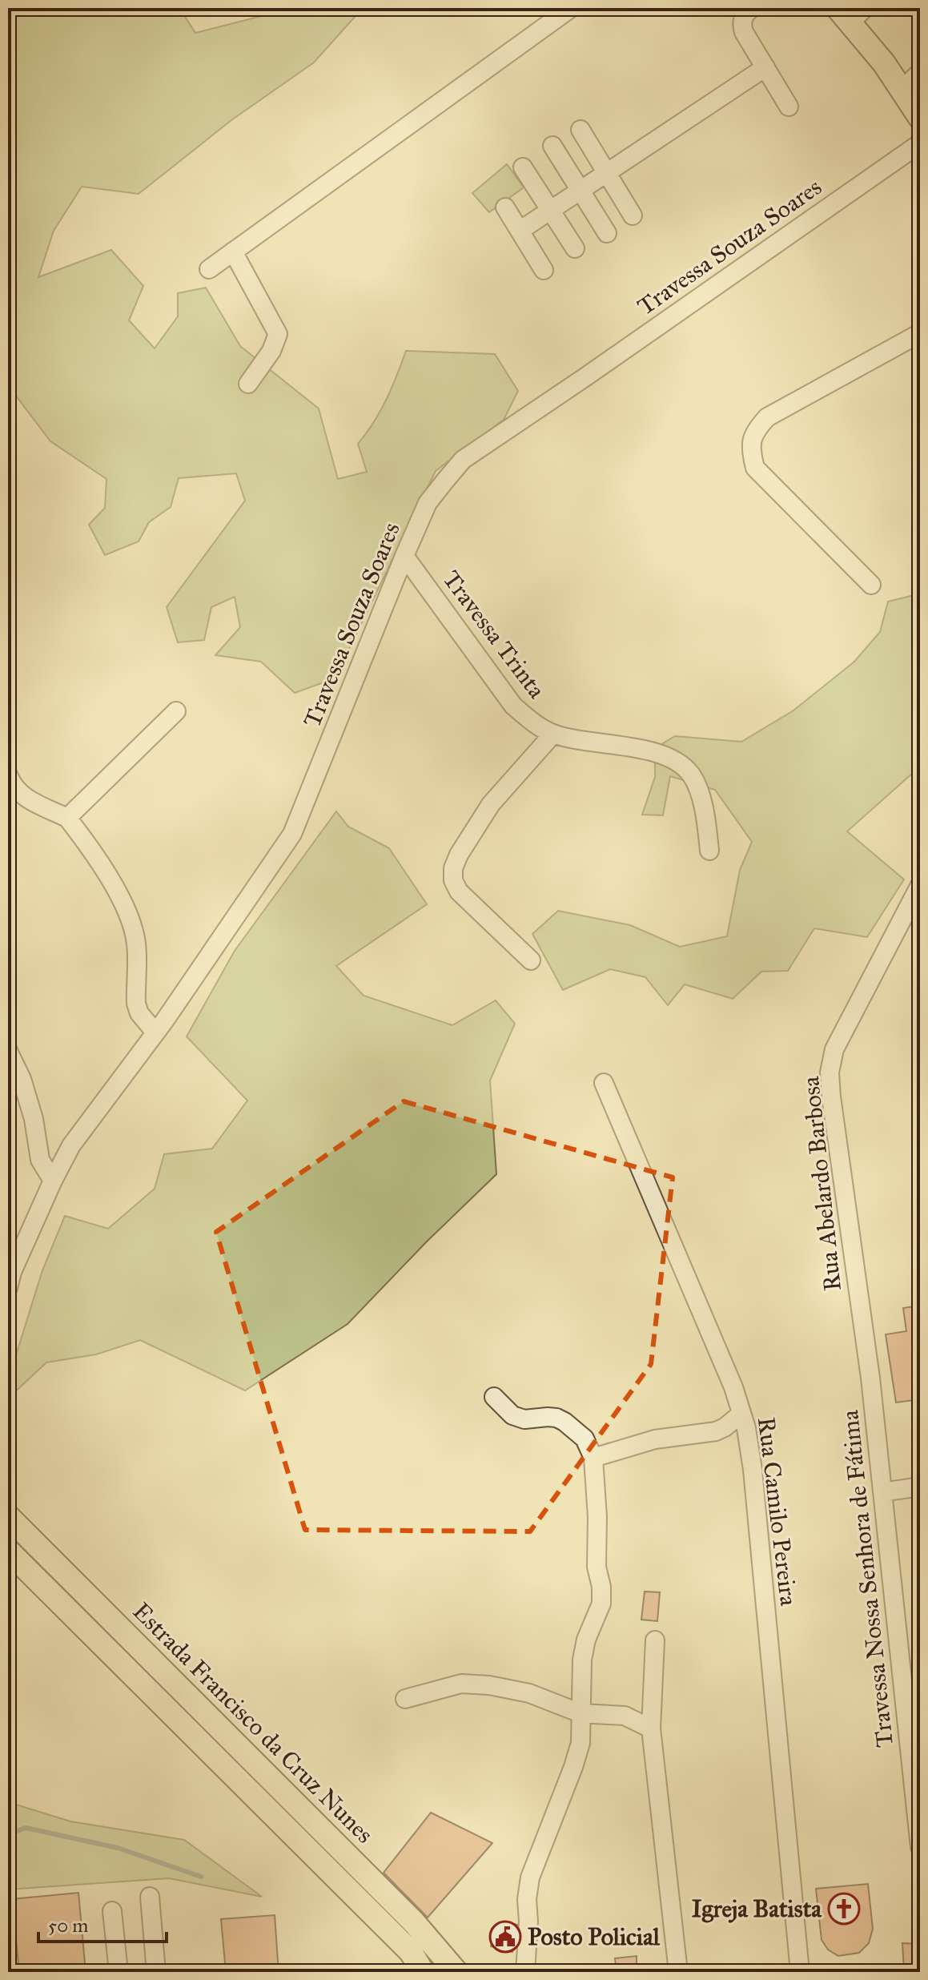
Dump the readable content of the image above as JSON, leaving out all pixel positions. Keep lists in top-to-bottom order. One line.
{"streets":{"main road":["Estrada Francisco da Cruz Nunes"],"street":["Travessa Souza Soares","Travessa Trinta","Rua Abelardo Barbosa","Rua Camilo Pereira","Travessa Nossa Senhora de Fátima"]},"crossings":[["Travessa Souza Soares","Travessa Trinta"],["Rua Abelardo Barbosa","Travessa Nossa Senhora de Fátima"]],"places":{"church":["Igreja Batista"],"public building":["Posto Policial"]},"scale_bar":"50 m"}
